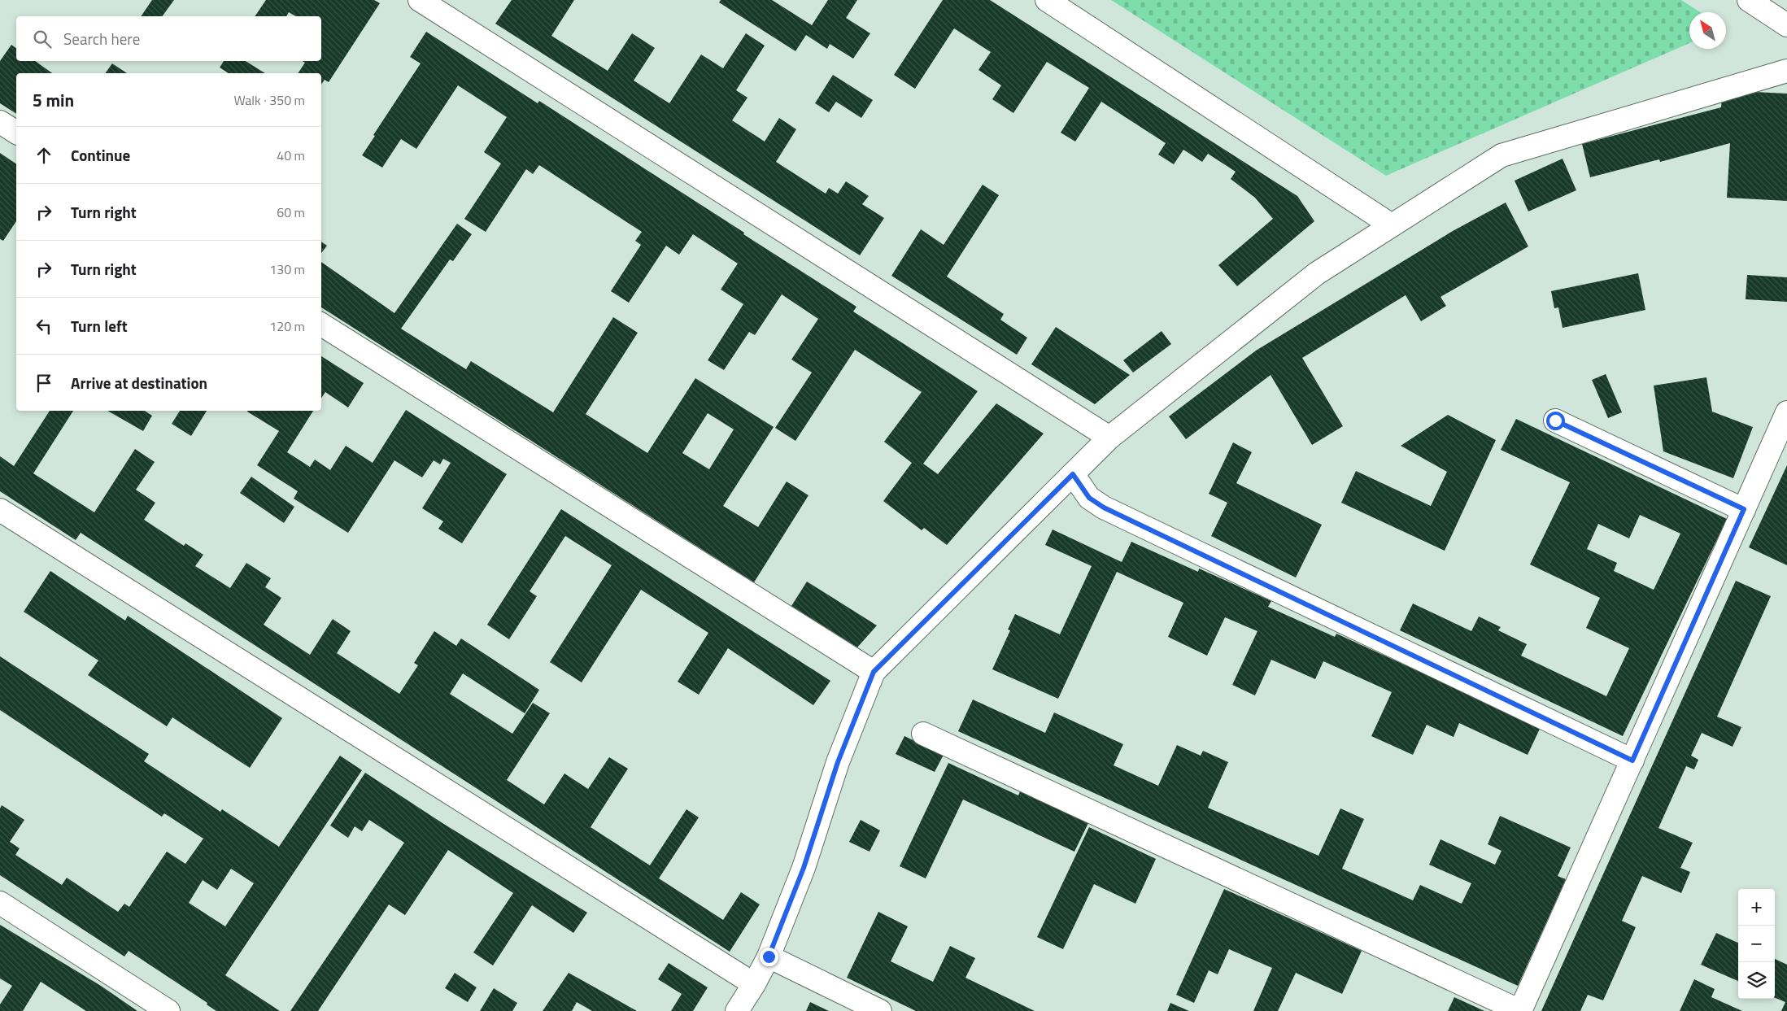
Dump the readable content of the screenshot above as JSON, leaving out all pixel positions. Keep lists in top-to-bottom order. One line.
{"north":"top left","page":{"search":"Search here","heading":["5 min","Walk · 350 m"],"list":[["Continue","40 m"],["Turn right","60 m"],["Turn right","130 m"],["Turn left","120 m"],"Arrive at destination"],"map_buttons":["+","−"]}}
